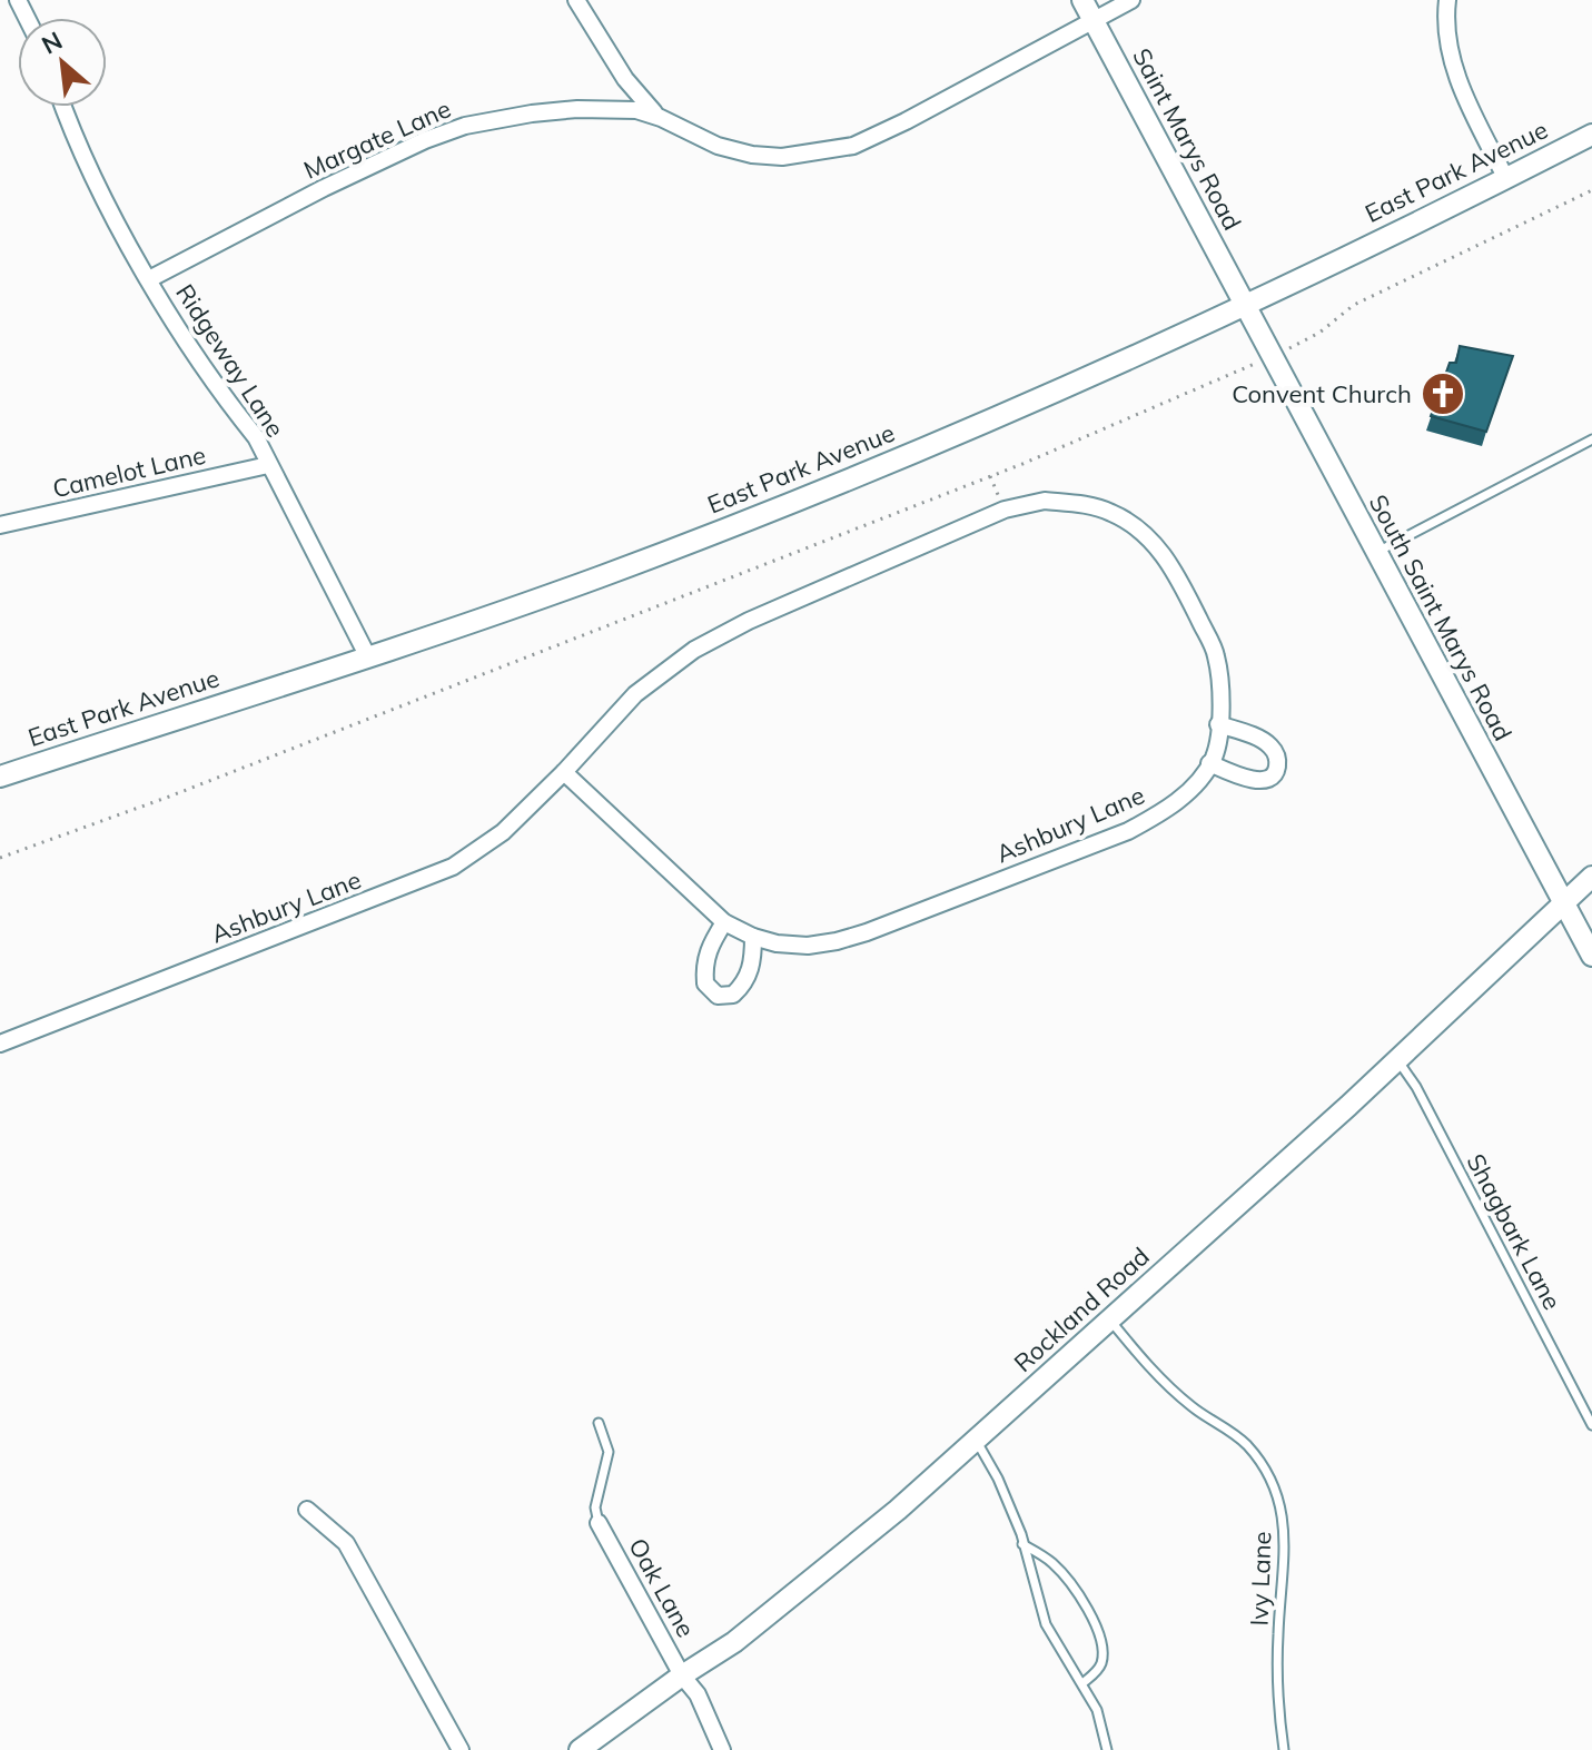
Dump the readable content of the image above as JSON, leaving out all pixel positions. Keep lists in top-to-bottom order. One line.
{"streets":{"main road":["Saint Marys Road","East Park Avenue","South Saint Marys Road","Rockland Road"],"street":["Margate Lane","Ridgeway Lane","Camelot Lane","Ashbury Lane","Oak Lane"],"lane":["Shagbark Lane","Ivy Lane"]},"crossings":[["Margate Lane","Saint Marys Road"],["Margate Lane","Ridgeway Lane"],["Saint Marys Road","East Park Avenue"],["Saint Marys Road","South Saint Marys Road"],["East Park Avenue","Ridgeway Lane"],["East Park Avenue","South Saint Marys Road"],["Ridgeway Lane","Camelot Lane"],["South Saint Marys Road","Rockland Road"],["Shagbark Lane","Rockland Road"],["Rockland Road","Ivy Lane"],["Rockland Road","Oak Lane"]],"places":{"church":["Convent Church"]},"north":"top left"}
